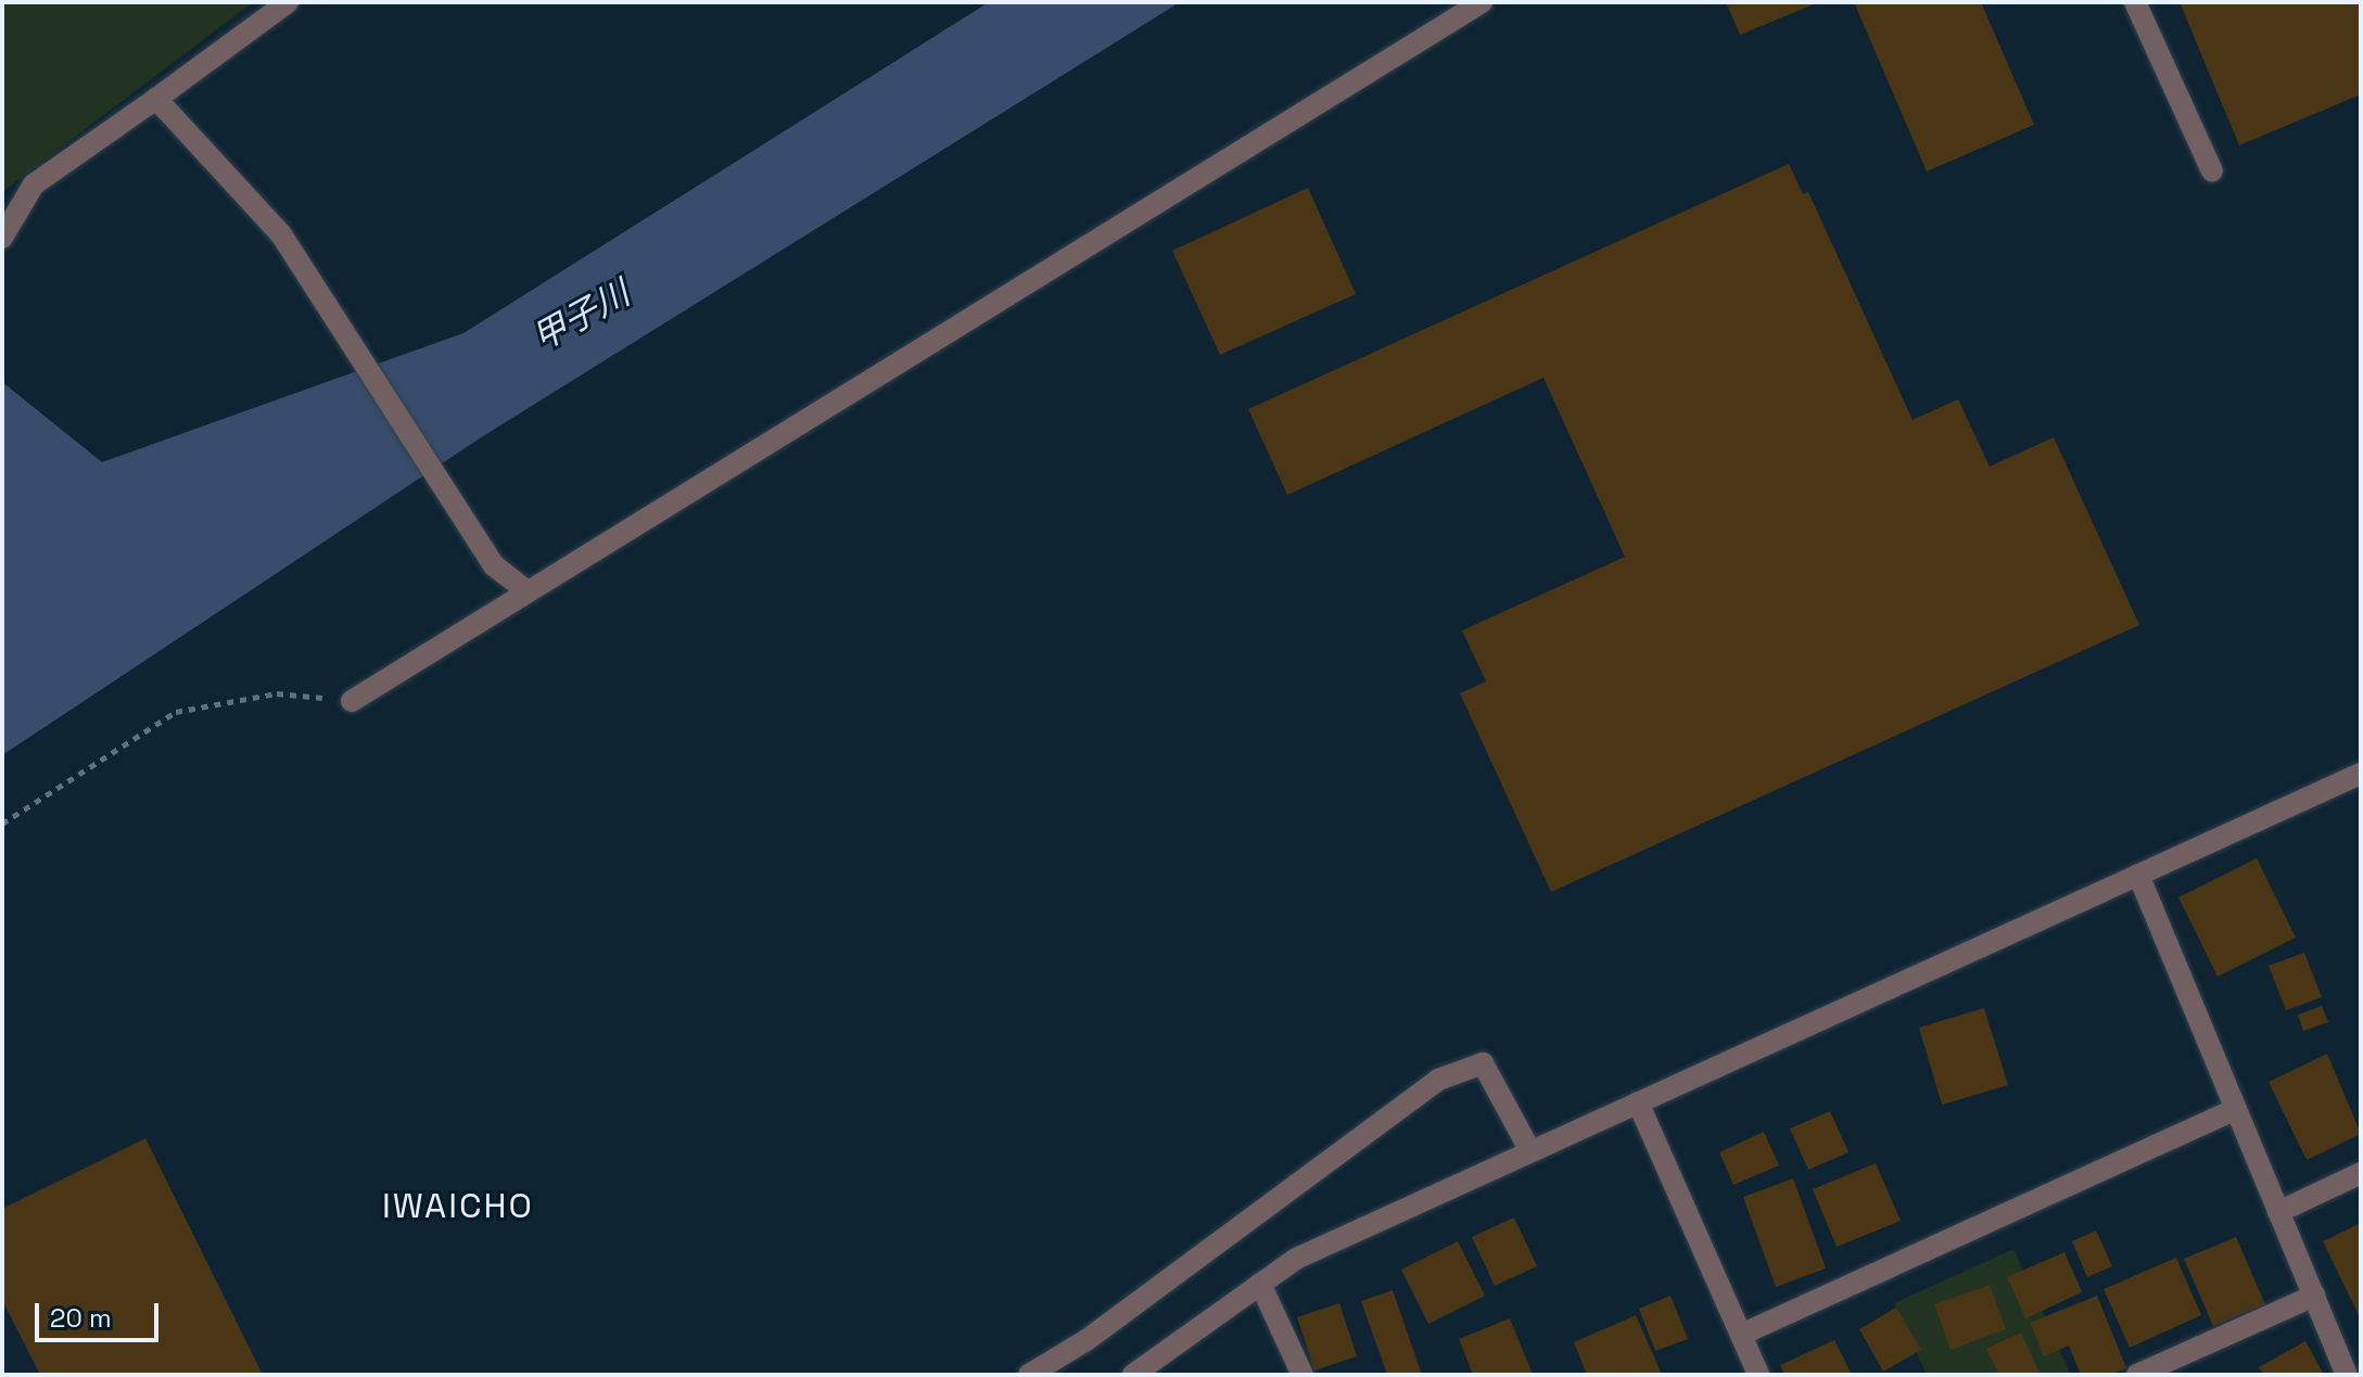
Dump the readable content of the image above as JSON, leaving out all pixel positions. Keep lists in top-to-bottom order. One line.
{"districts":["IWAICHO"],"water":["甲子川"],"scale_bar":"20 m"}
